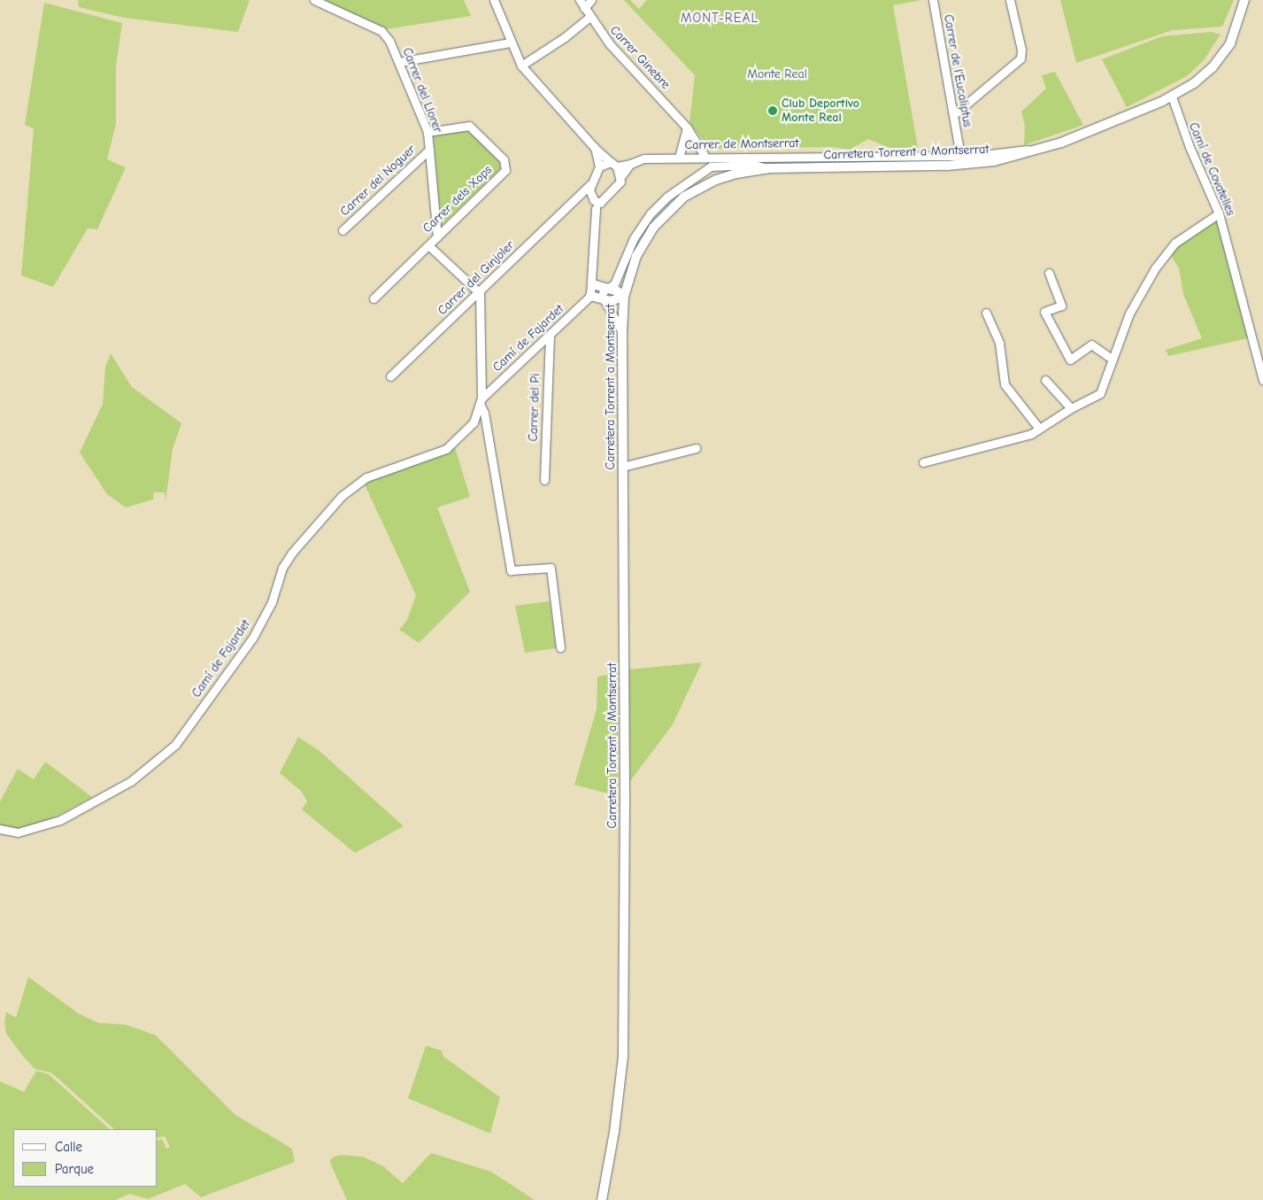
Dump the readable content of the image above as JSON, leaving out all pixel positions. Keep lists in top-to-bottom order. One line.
{"streets":{"main road":["Carretera Torrent a Montserrat"],"street":["Carrer Ginebre","Carrer de l'Eucaliptus","Carrer del Llorer","Carrer de Montserrat","Camí de Covatelles","Carrer del Noguer","Carrer dels Xops","Carrer del Ginjoler","Camí de Fajardet","Carrer del Pi"]},"crossings":[["Carrer Ginebre","Carrer de Montserrat"],["Carrer del Llorer","Carrer del Noguer"],["Carrer del Llorer","Carrer dels Xops"],["Carrer de Montserrat","Carretera Torrent a Montserrat"],["Carretera Torrent a Montserrat","Camí de Covatelles"],["Camí de Fajardet","Carrer del Pi"]],"districts":["MONT-REAL"],"parks":["Monte Real"],"places":["Club Deportivo Monte Real"],"legend":["Calle","Parque"]}
